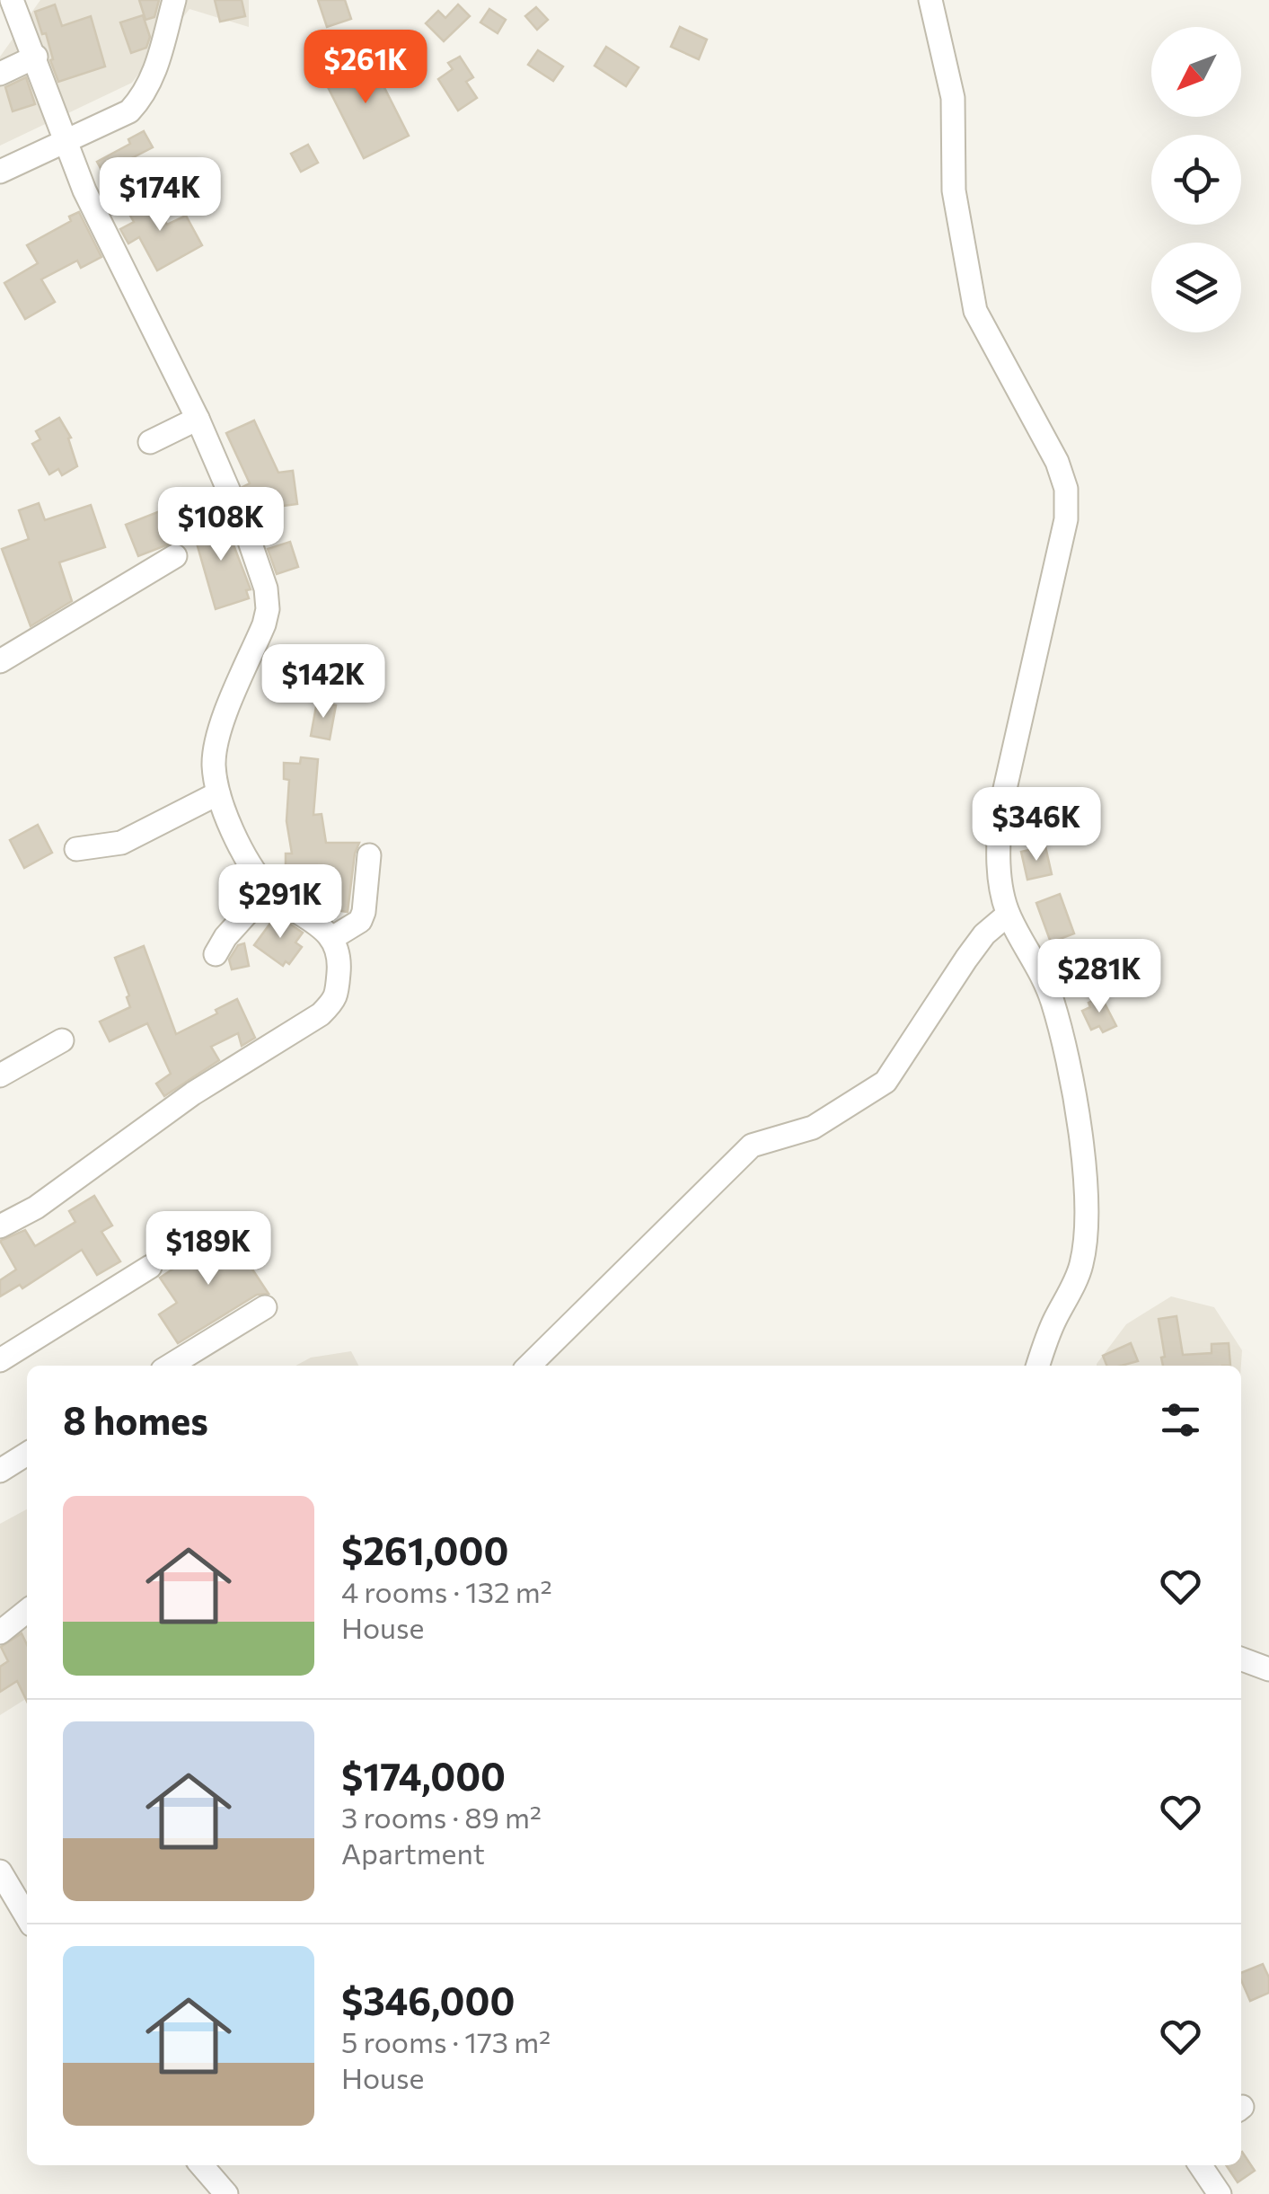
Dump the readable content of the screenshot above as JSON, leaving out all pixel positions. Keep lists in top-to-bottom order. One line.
{"north":"bottom left","page":{"price":["$261K","$174K","$108K","$142K","$346K","$291K","$281K","$189K"],"heading":"8 homes","list":[{"name":"$261,000","note":"4 rooms · 132 m² · House"},{"name":"$174,000","note":"3 rooms · 89 m² · Apartment"},{"name":"$346,000","note":"5 rooms · 173 m² · House"}]}}
